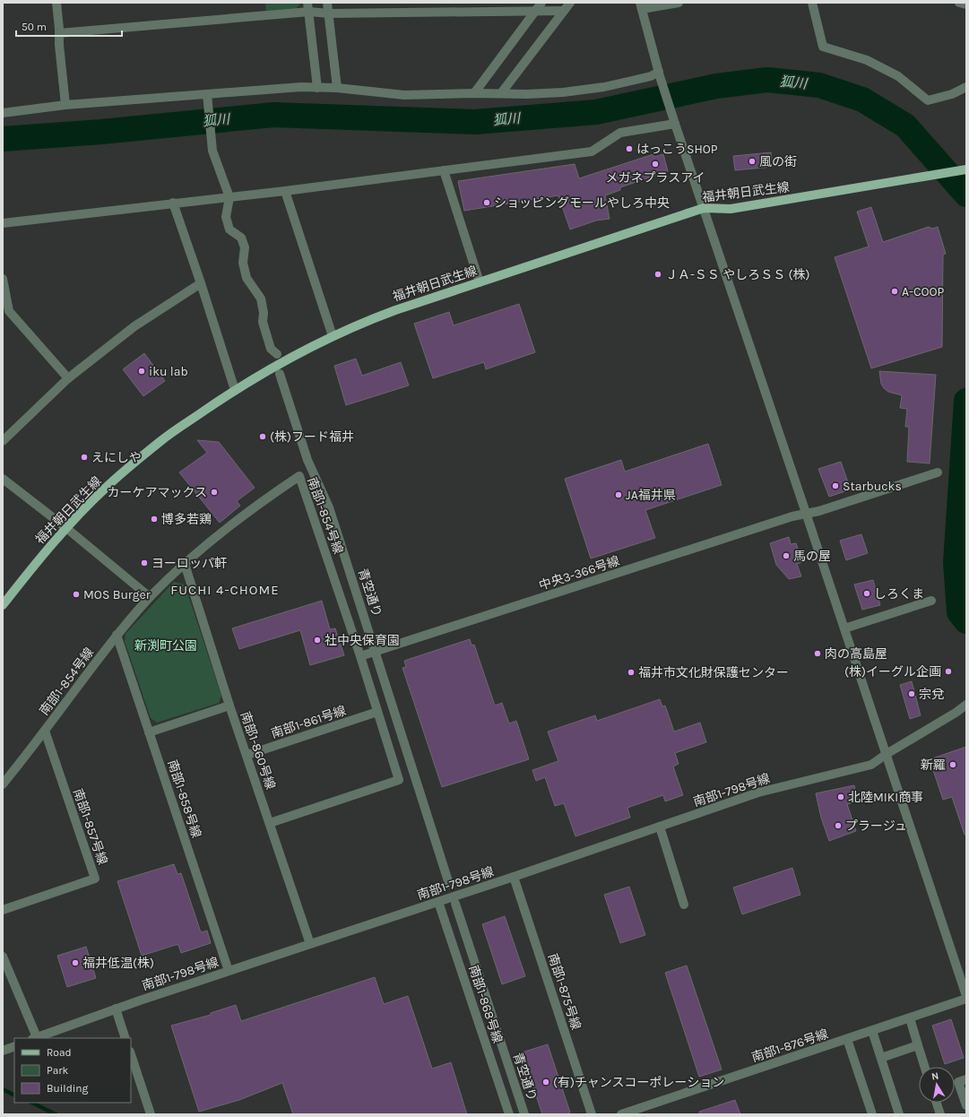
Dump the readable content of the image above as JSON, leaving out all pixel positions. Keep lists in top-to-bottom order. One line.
{"streets":{"main road":["福井朝日武生線"],"street":["南部1-854号線","中央3-366号線","青空通り","南部1-861号線","南部1-860号線","南部1-798号線","南部1-858号線","南部1-857号線","南部1-875号線","南部1-868号線","南部1-876号線"]},"crossings":[["南部1-854号線","中央3-366号線"],["南部1-854号線","南部1-861号線"],["南部1-854号線","南部1-860号線"],["南部1-854号線","南部1-858号線"],["南部1-854号線","南部1-857号線"],["中央3-366号線","青空通り"],["南部1-861号線","南部1-860号線"],["南部1-860号線","南部1-798号線"],["南部1-798号線","南部1-858号線"],["南部1-798号線","南部1-875号線"],["南部1-798号線","南部1-868号線"]],"districts":["FUCHI 4-CHOME"],"water":["狐川"],"parks":["新渕町公園"],"places":["はっこうSHOP","風の街","メガネプラスアイ","ショッピングモールやしろ中央","ＪＡ-ＳＳ やしろＳＳ (株)","A-COOP","iku lab","(株)フード福井","えにしや","Starbucks","カーケアマックス","JA福井県","博多若鶏","馬の屋","ヨーロッパ軒","しろくま","MOS Burger","社中央保育園","肉の高島屋","(株)イーグル企画","福井市文化財保護センター","宗兌","新羅","北陸MIKI商事","プラージュ","福井低温(株)","(有)チャンスコーポレーション"],"legend":["Road","Park","Building"],"scale_bar":"50 m","north":"top"}
